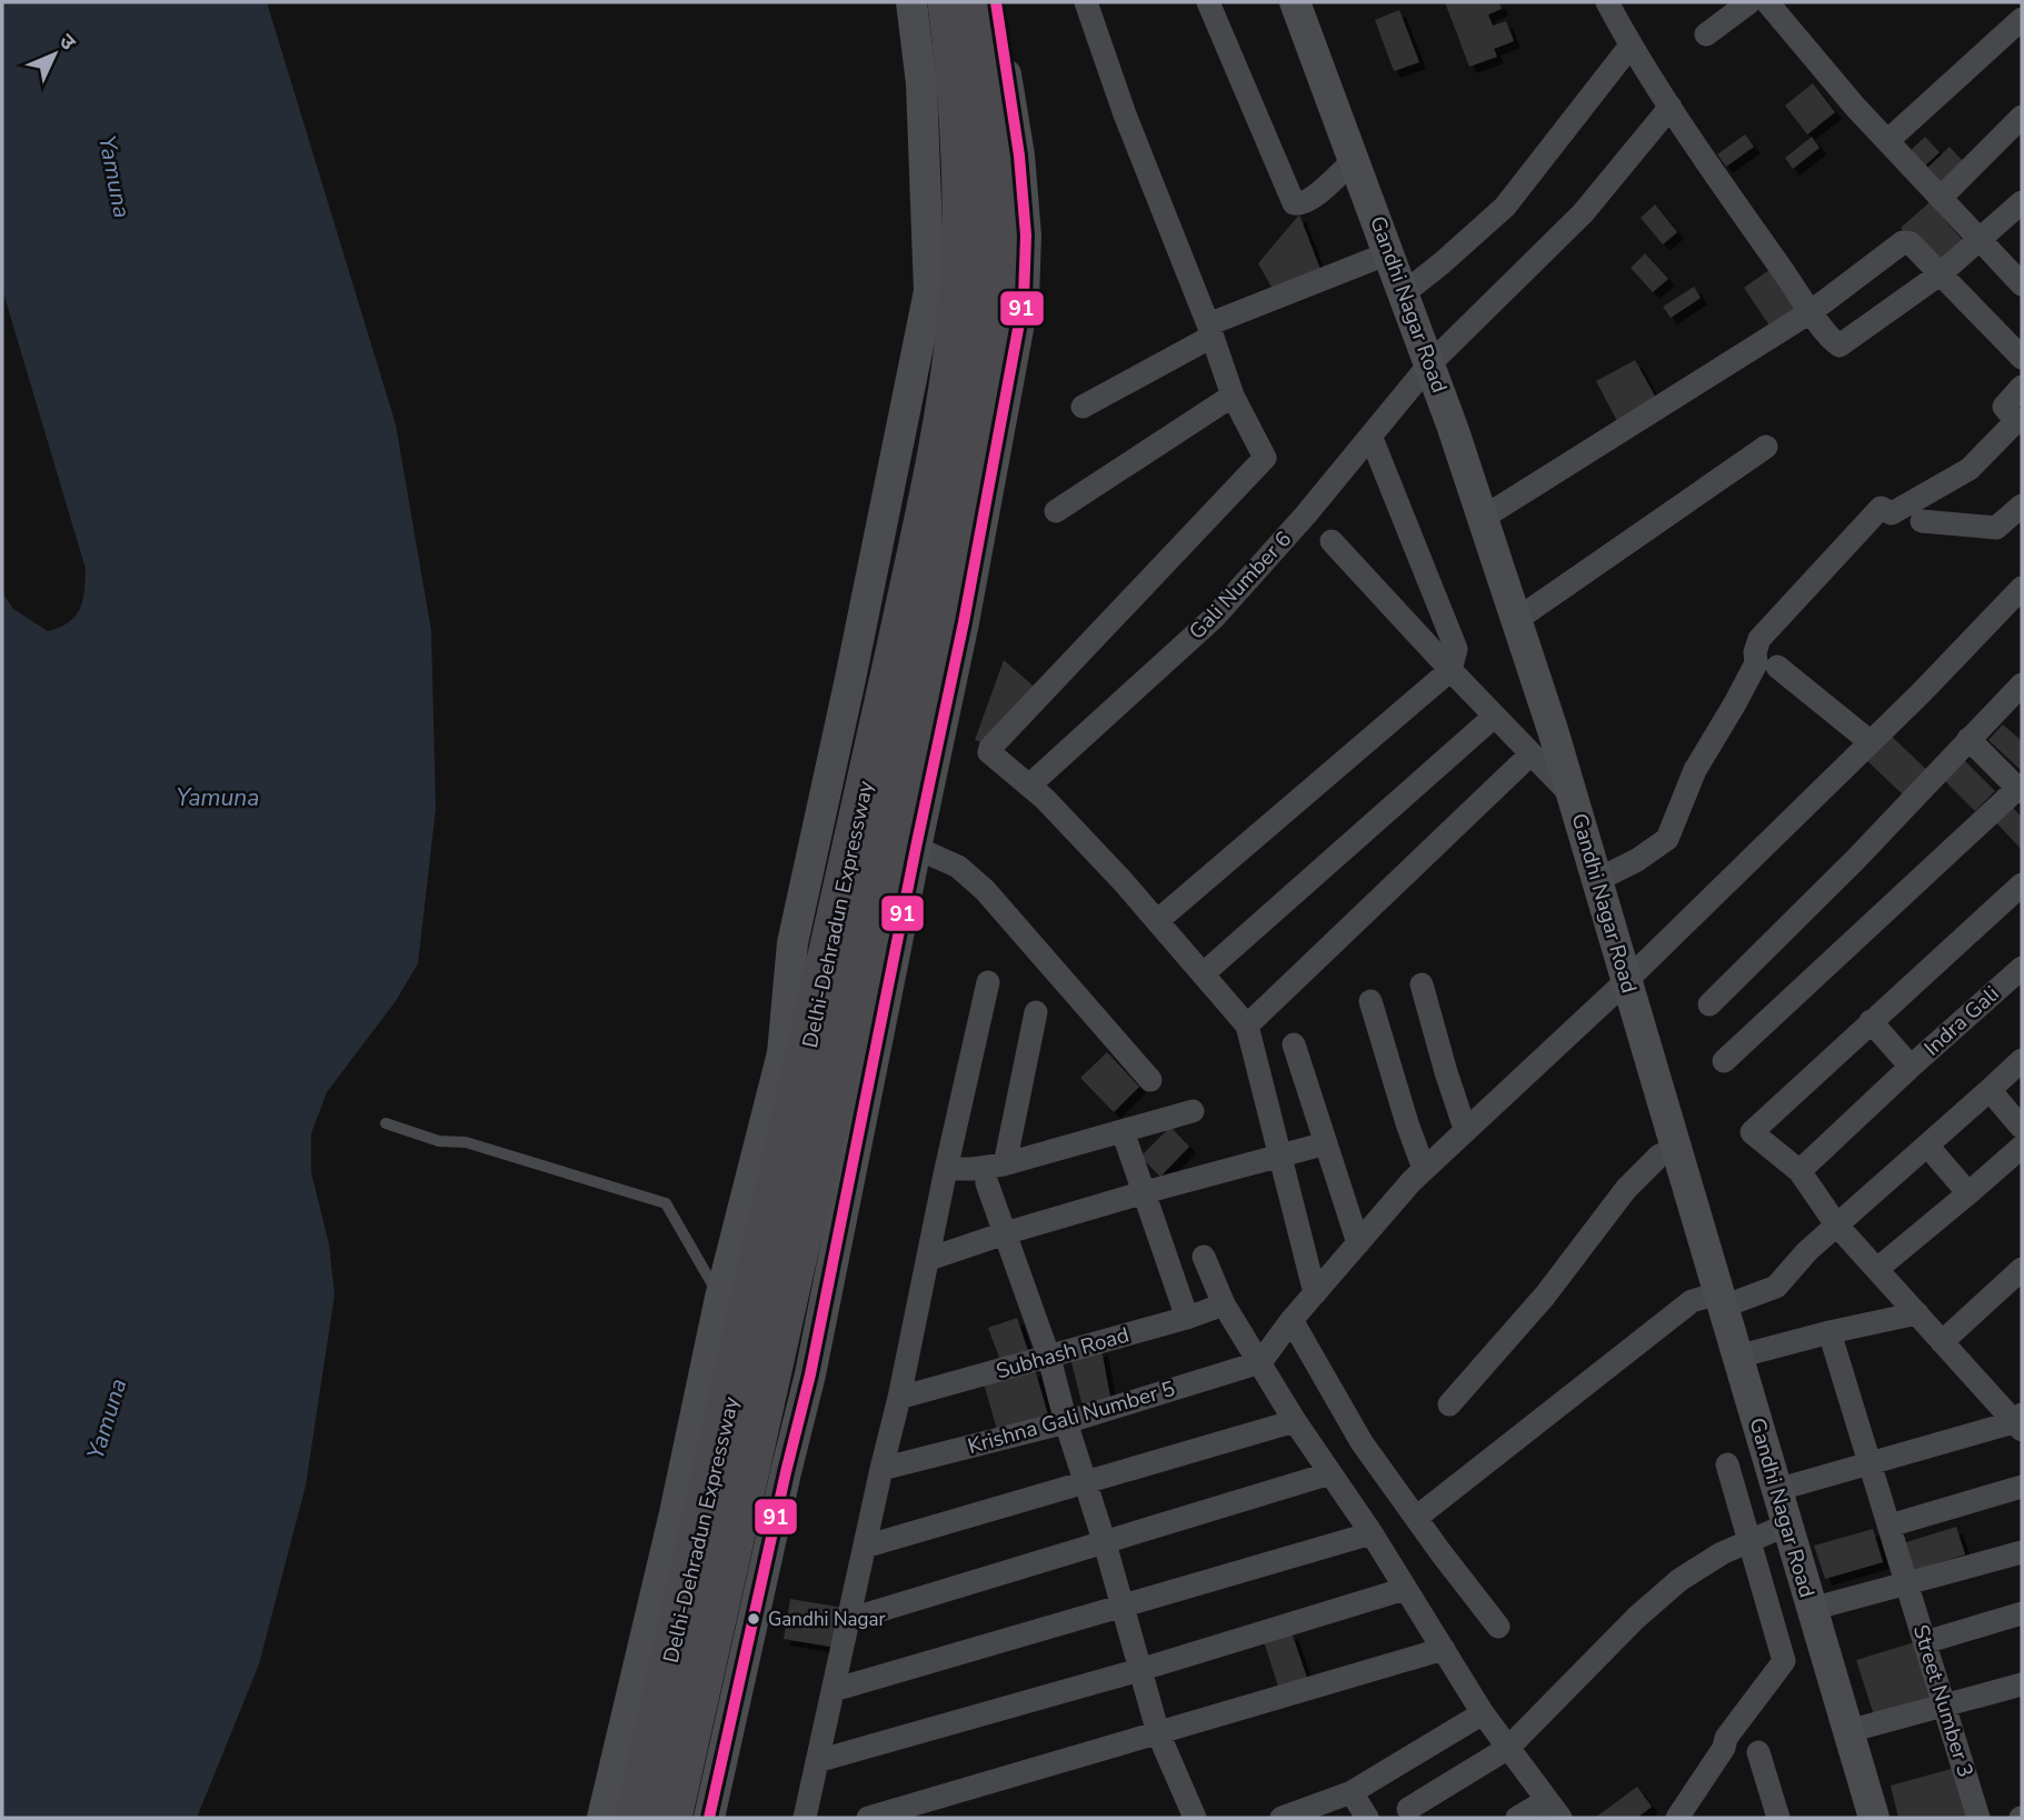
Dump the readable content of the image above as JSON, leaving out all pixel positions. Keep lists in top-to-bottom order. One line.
{"streets":{"highway":["Delhi-Dehradun Expressway"],"street":["Gandhi Nagar Road","Gali Number 6","Indra Gali","Subhash Road","Krishna Gali Number 5","Street Number 3"]},"crossings":[["Gandhi Nagar Road","Gali Number 6"]],"water":["Yamuna"],"places":["Gandhi Nagar"],"lines":["transit line 91"],"north":"top right"}
